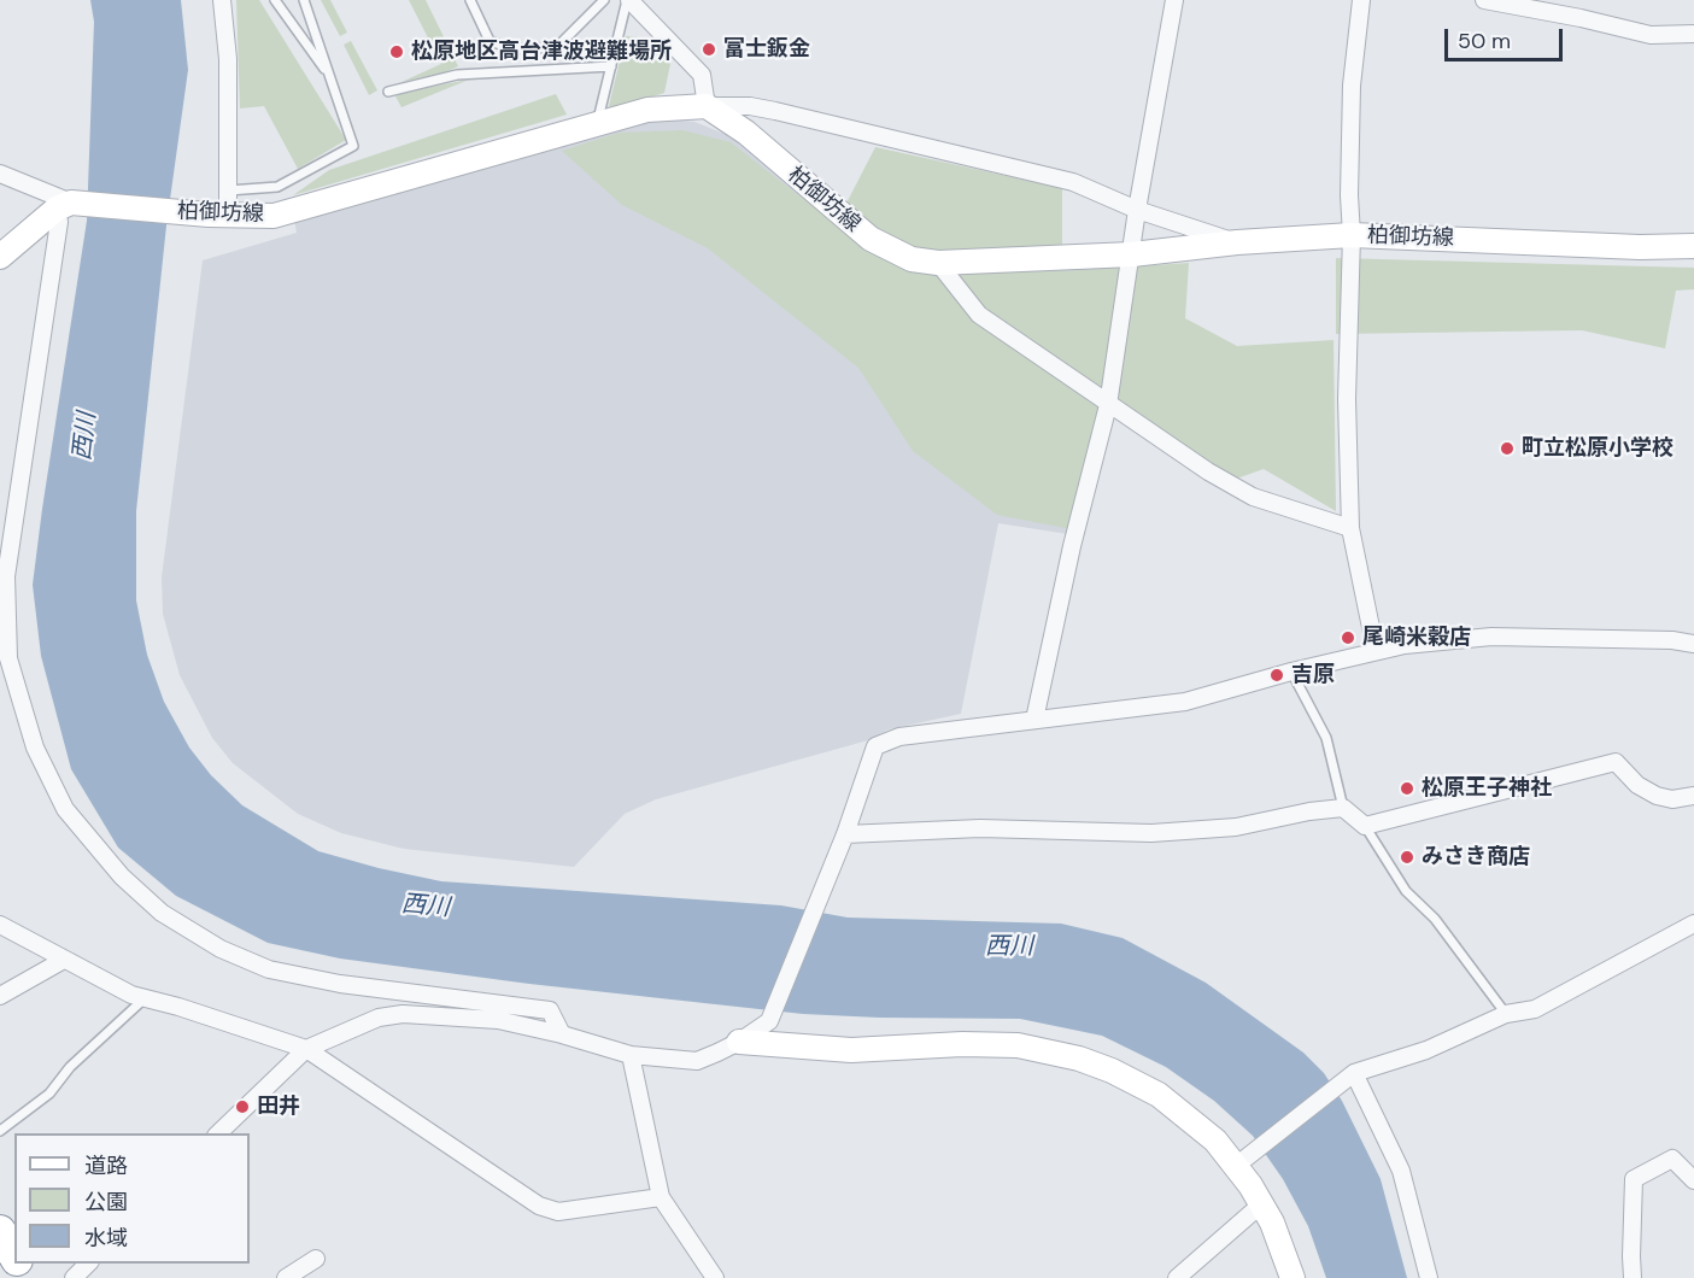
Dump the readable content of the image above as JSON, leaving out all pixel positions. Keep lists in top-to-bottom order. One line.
{"streets":{"main road":["柏御坊線"]},"water":["西川"],"places":["富士鈑金","松原地区高台津波避難場所","町立松原小学校","尾崎米穀店","吉原","松原王子神社","みさき商店","田井"],"legend":["道路","公園","水域"],"scale_bar":"50 m"}
